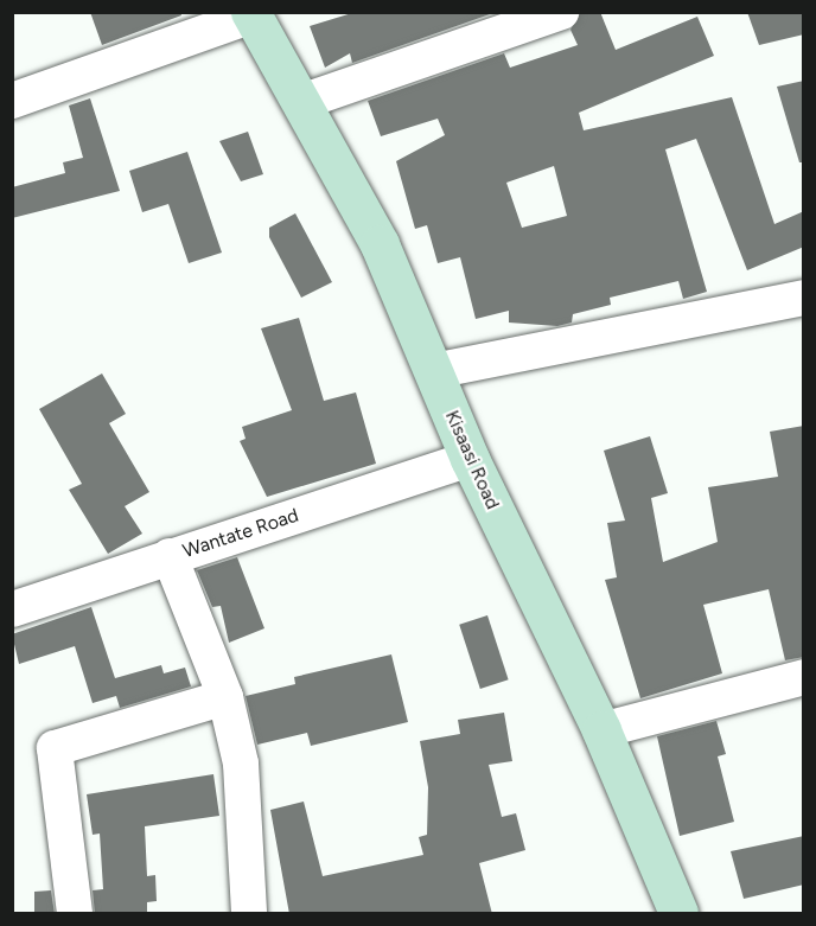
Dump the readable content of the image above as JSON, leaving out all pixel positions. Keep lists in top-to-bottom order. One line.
{"streets":{"main road":["Kisaasi Road"],"street":["Wantate Road"]},"crossings":[["Kisaasi Road","Wantate Road"]]}
